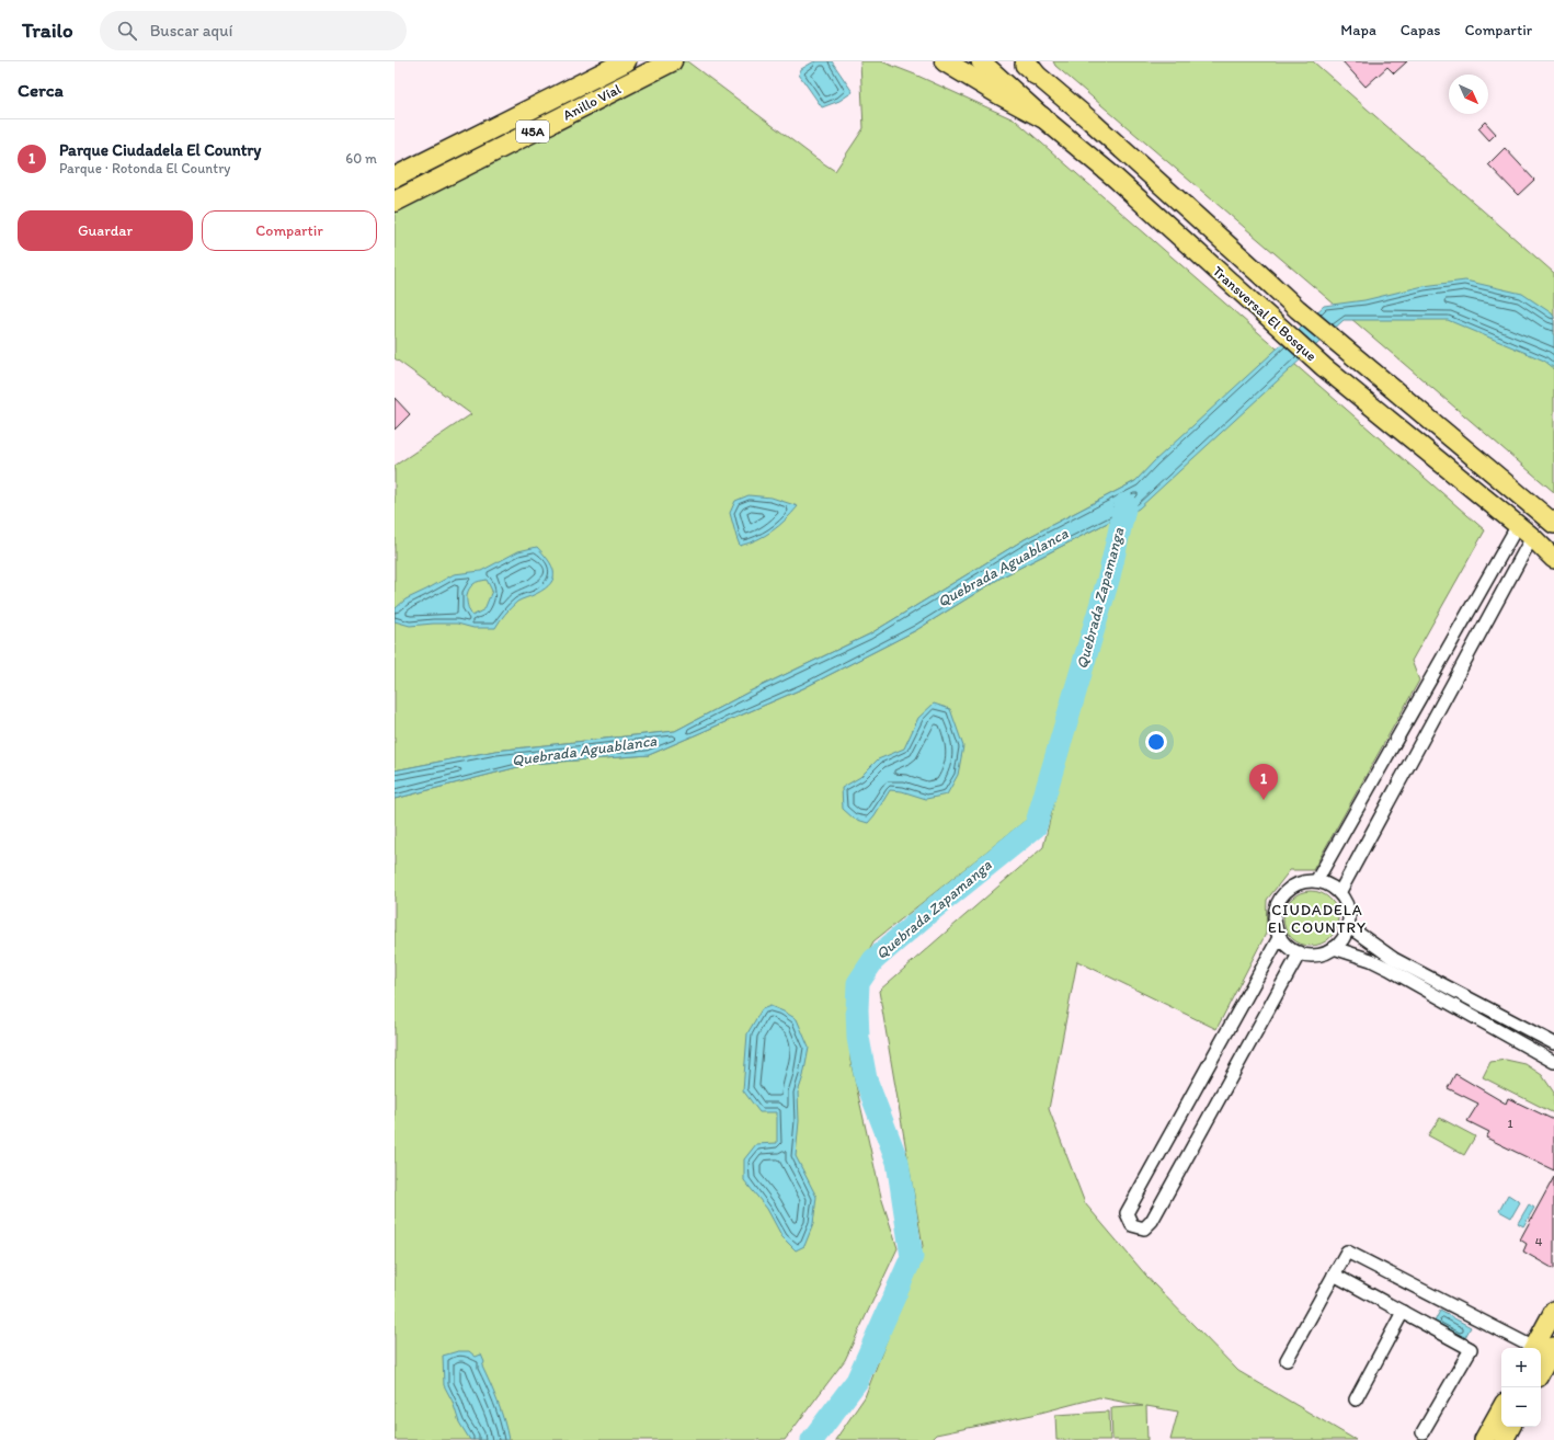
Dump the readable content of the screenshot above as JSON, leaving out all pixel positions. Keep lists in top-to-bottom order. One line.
{"streets":{"highway":["Anillo Víal","45A"],"main road":["Transversal El Bosque"]},"districts":["CIUDADELA EL COUNTRY"],"water":["Quebrada Aguablanca","Quebrada Zapamanga"],"house_numbers":["1","4"],"north":"bottom right","page":{"header":"Trailo","search":"Buscar aquí","nav":["Mapa","Capas","Compartir"],"heading":"Cerca","list":[{"mark":"1","name":"Parque Ciudadela El Country","note":"Parque · Rotonda El Country","value":"60 m"}],"buttons":["Guardar","Compartir"],"pins":"1","map_buttons":["+","−"]}}
